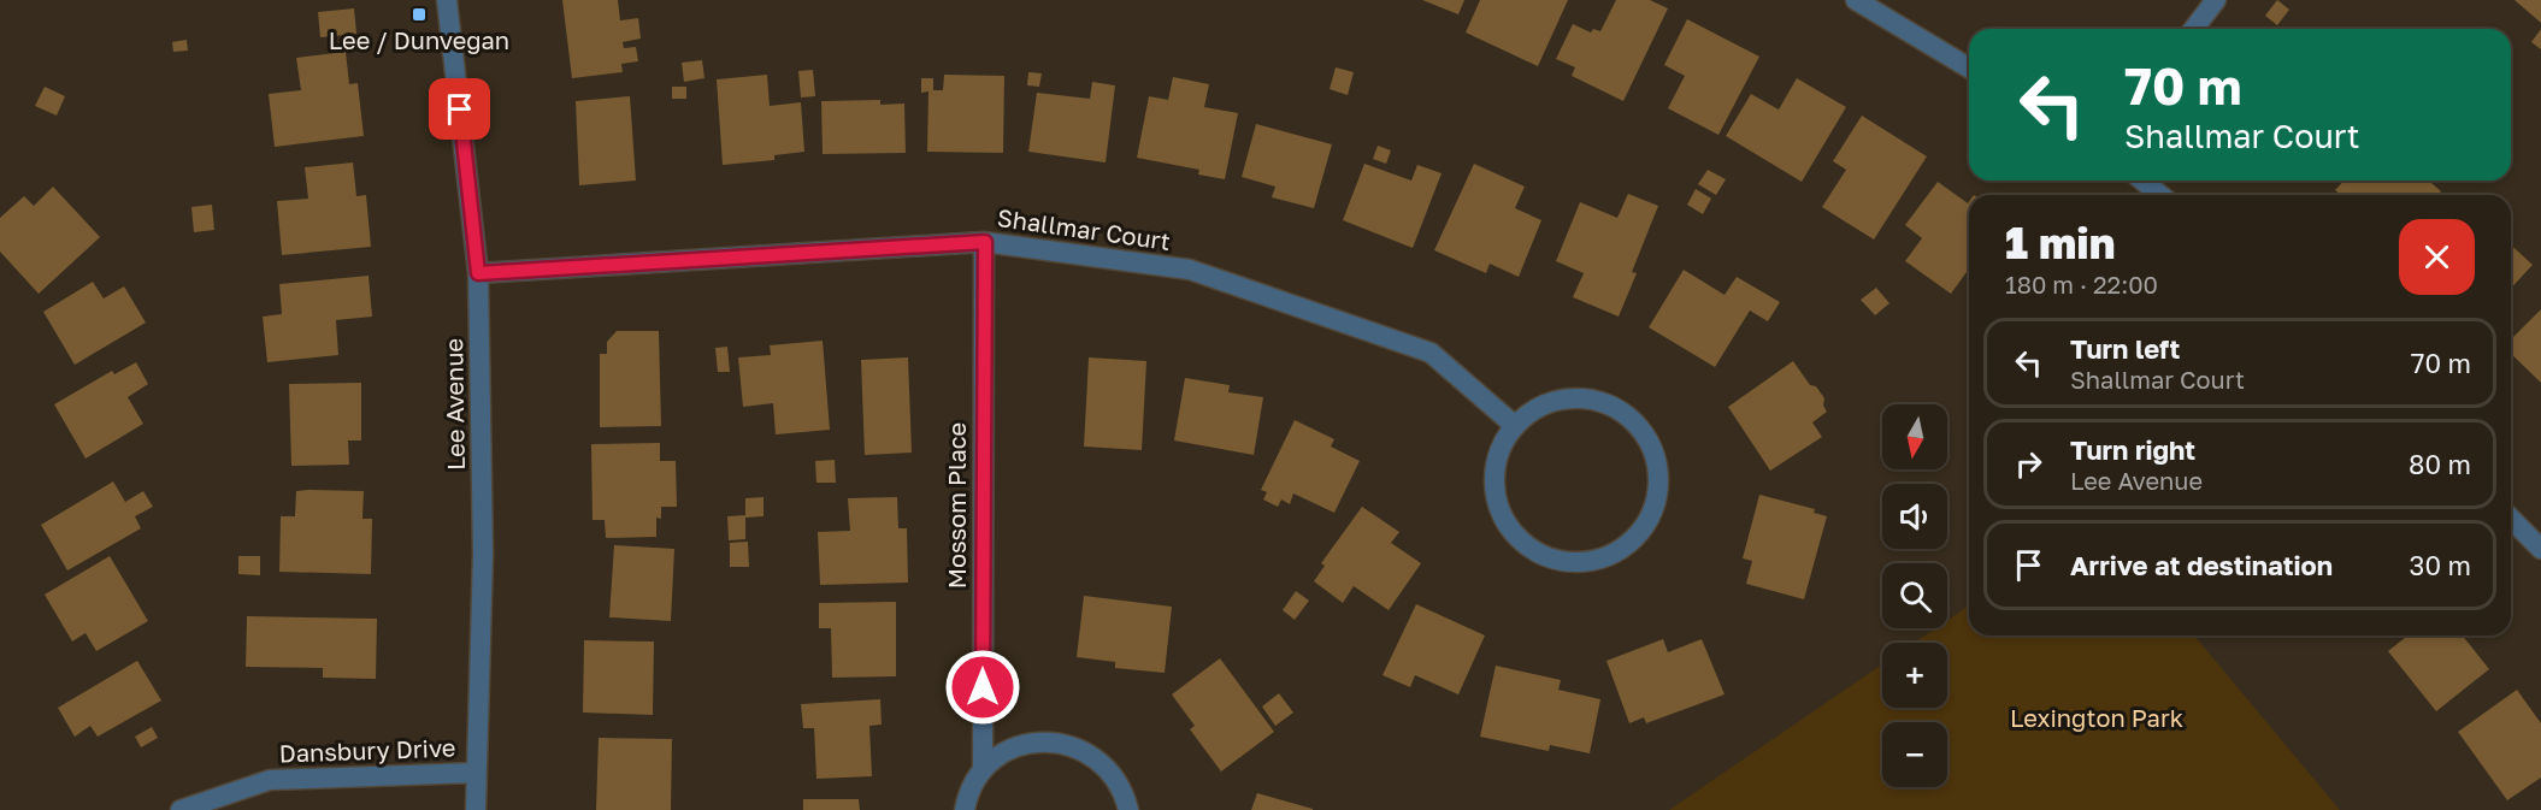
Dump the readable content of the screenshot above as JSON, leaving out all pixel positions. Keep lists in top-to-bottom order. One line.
{"streets":{"street":["Shallmar Court","Lee Avenue","Mossom Place","Dansbury Drive"]},"crossings":[["Shallmar Court","Lee Avenue"],["Shallmar Court","Mossom Place"],["Lee Avenue","Dansbury Drive"]],"parks":["Lexington Park"],"places":{"transit":["Lee / Dunvegan"]},"north":"bottom","page":{"turn":["70 m","Shallmar Court"],"heading":["1 min","180 m · 22:00"],"list":[{"name":"Turn left","note":"Shallmar Court","value":"70 m"},{"name":"Turn right","note":"Lee Avenue","value":"80 m"},{"name":"Arrive at destination","value":"30 m"}],"map_buttons":["+","−"]}}
